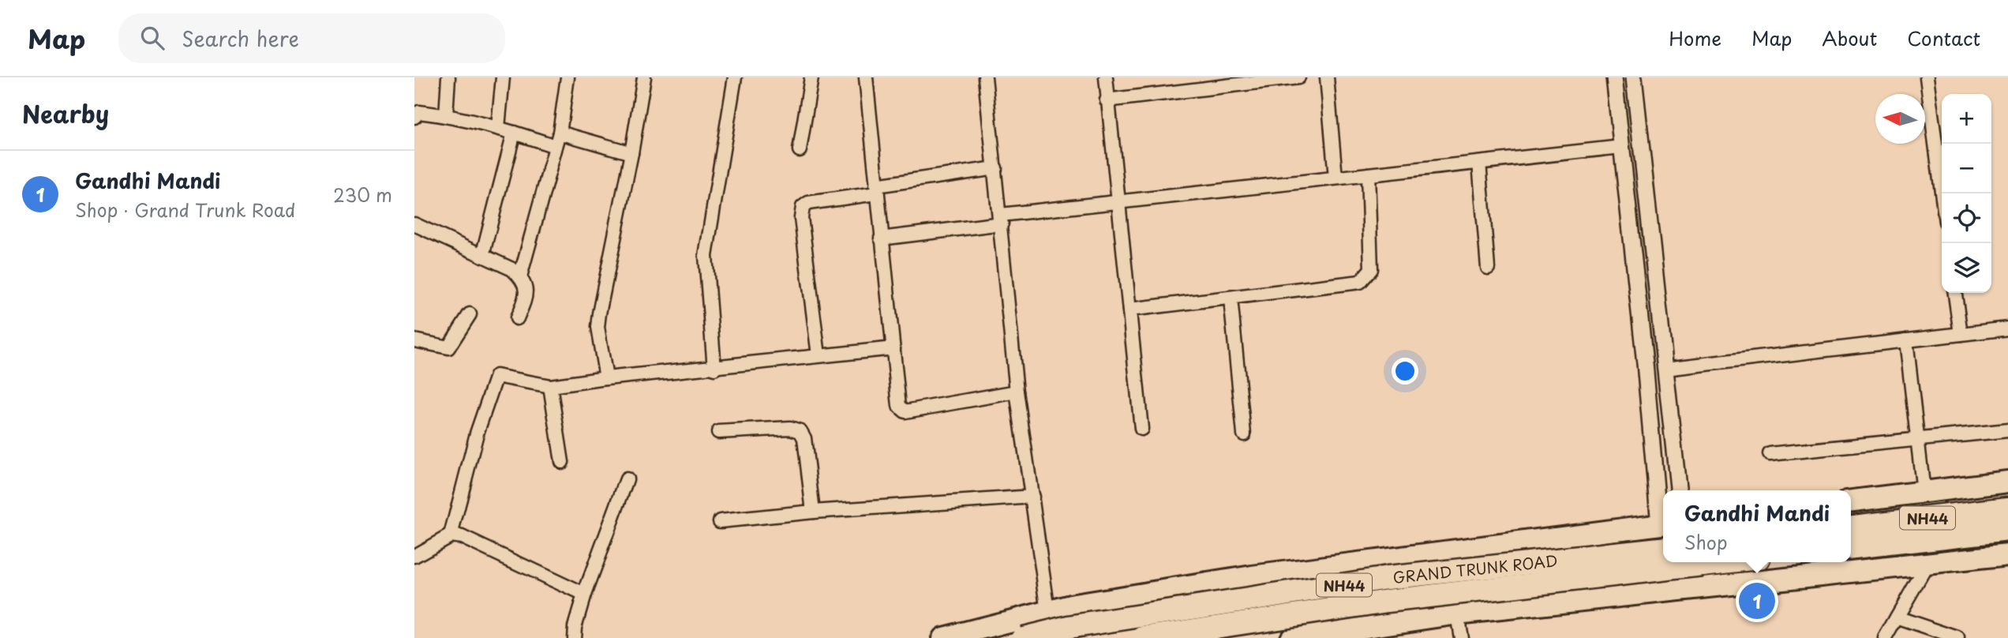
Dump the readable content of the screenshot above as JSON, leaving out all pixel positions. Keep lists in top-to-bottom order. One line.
{"streets":{"highway":["NH44","GRAND TRUNK ROAD"]},"north":"left","page":{"header":"Map","search":"Search here","nav":["Home","Map","About","Contact"],"heading":"Nearby","map_buttons":["+","−"],"list":[{"mark":"1","name":"Gandhi Mandi","note":"Shop · Grand Trunk Road","value":"230 m"}],"popup":["Gandhi Mandi","Shop"],"pins":"1"}}
